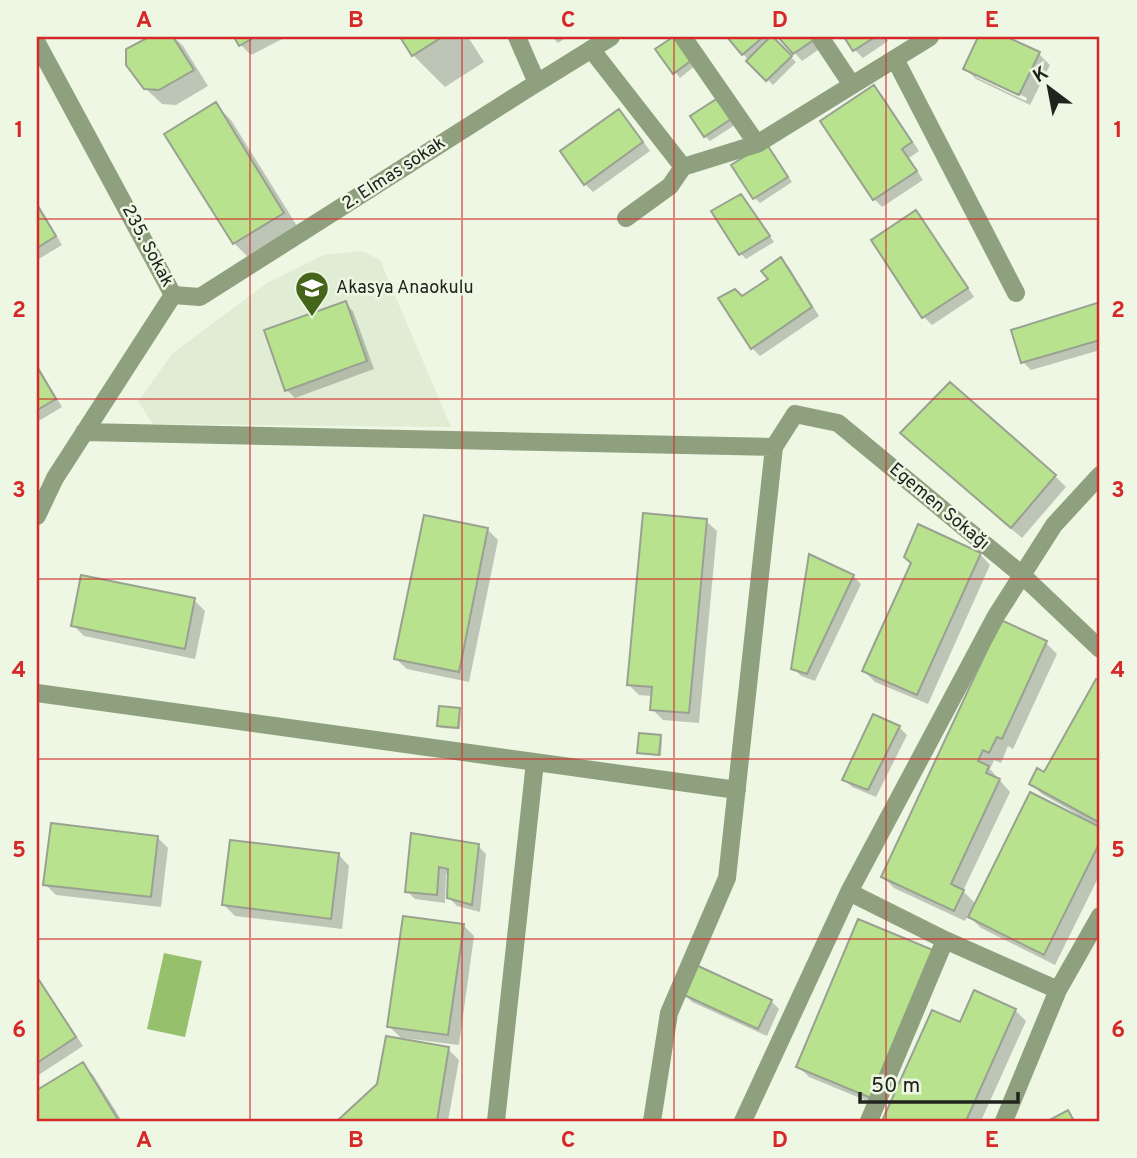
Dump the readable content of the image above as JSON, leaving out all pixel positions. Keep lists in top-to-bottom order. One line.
{"streets":{"street":["2. Elmas sokak","235. Sokak","Egemen Sokağı"]},"crossings":[["2. Elmas sokak","235. Sokak"]],"places":{"school or university":["Akasya Anaokulu"]},"scale_bar":"50 m","north":"top left","grid":{"columns":["A","B","C","D","E"],"rows":["1","2","3","4","5","6"]}}
